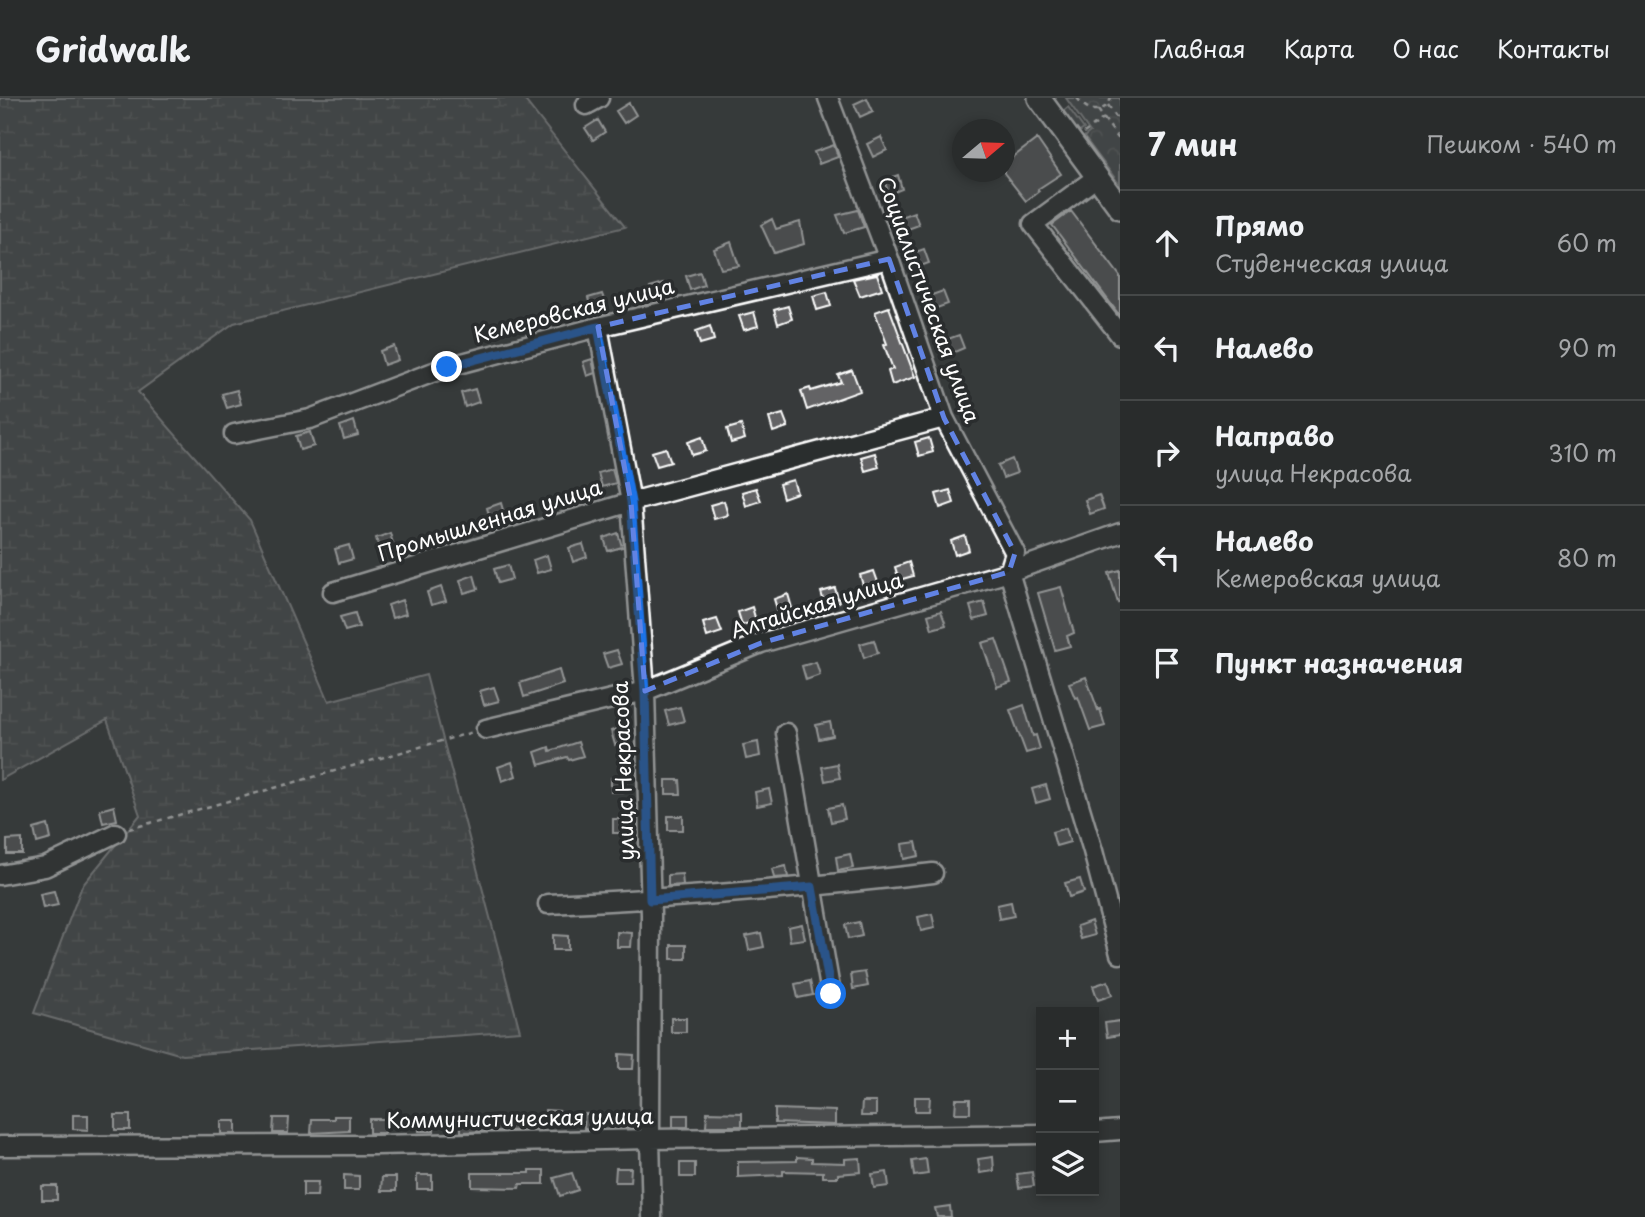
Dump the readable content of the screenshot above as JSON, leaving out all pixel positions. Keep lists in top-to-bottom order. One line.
{"streets":{"street":["Социалистическая улица","Кемеровская улица","Промышленная улица","Алтайская улица","улица Некрасова","Коммунистическая улица"]},"crossings":[["Социалистическая улица","Кемеровская улица"],["Социалистическая улица","Промышленная улица"],["Социалистическая улица","Алтайская улица"],["Кемеровская улица","улица Некрасова"],["Промышленная улица","улица Некрасова"],["Алтайская улица","улица Некрасова"],["улица Некрасова","Коммунистическая улица"]],"north":"right","page":{"header":"Gridwalk","nav":["Главная","Карта","О нас","Контакты"],"heading":["7 мин","Пешком · 540 m"],"list":[["Прямо","Студенческая улица","60 m"],["Налево","90 m"],["Направо","улица Некрасова","310 m"],["Налево","Кемеровская улица","80 m"],"Пункт назначения"],"map_buttons":["+","−"]}}
